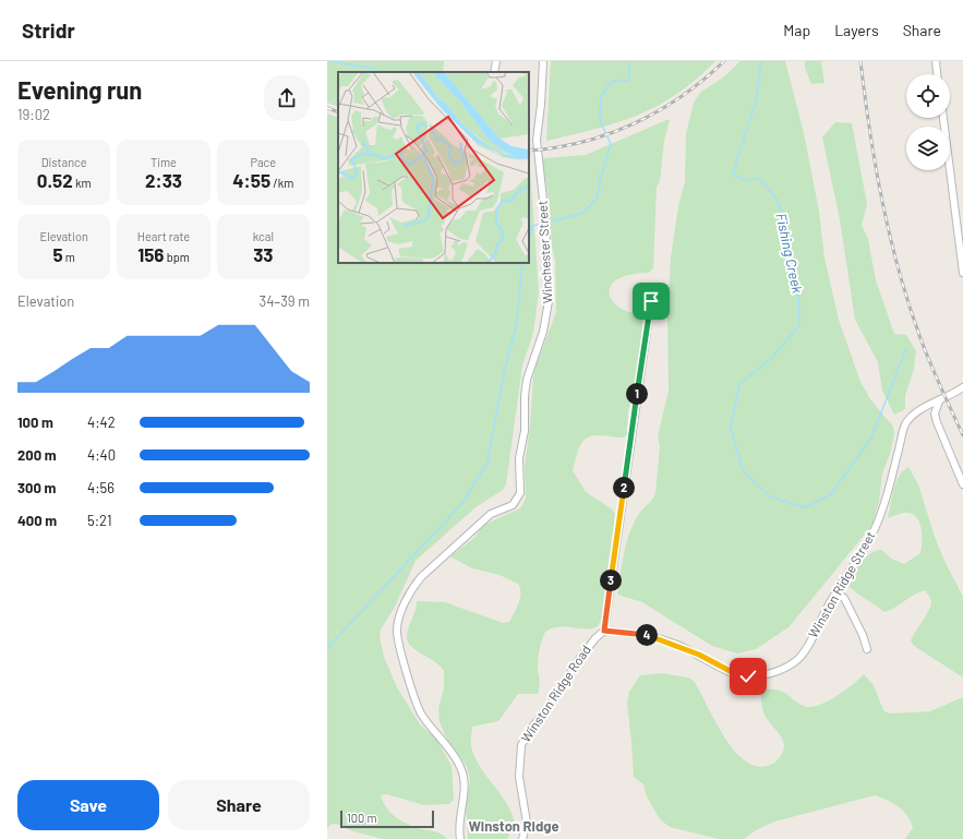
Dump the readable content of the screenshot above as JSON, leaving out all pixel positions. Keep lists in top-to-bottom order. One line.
{"streets":{"street":["Winchester Street","Winston Ridge Street","Winston Ridge Road"]},"crossings":[["Winston Ridge Street","Winston Ridge Road"]],"districts":["Winston Ridge"],"water":["Fishing Creek"],"scale_bar":"100 m","page":{"header":"Stridr","nav":["Map","Layers","Share"],"heading":["Evening run","19:02"],"stats":[["Distance","0.52 km"],["Time","2:33"],["Pace","4:55 /km"],["Elevation","5 m"],["Heart rate","156 bpm"],["kcal","33"]],"chart":["Elevation","34–39 m"],"pins":["1","2","3","4"],"list":[{"name":"100 m","note":"4:42"},{"name":"200 m","note":"4:40"},{"name":"300 m","note":"4:56"},{"name":"400 m","note":"5:21"}],"buttons":["Save","Share"],"scale":"100 m"}}
